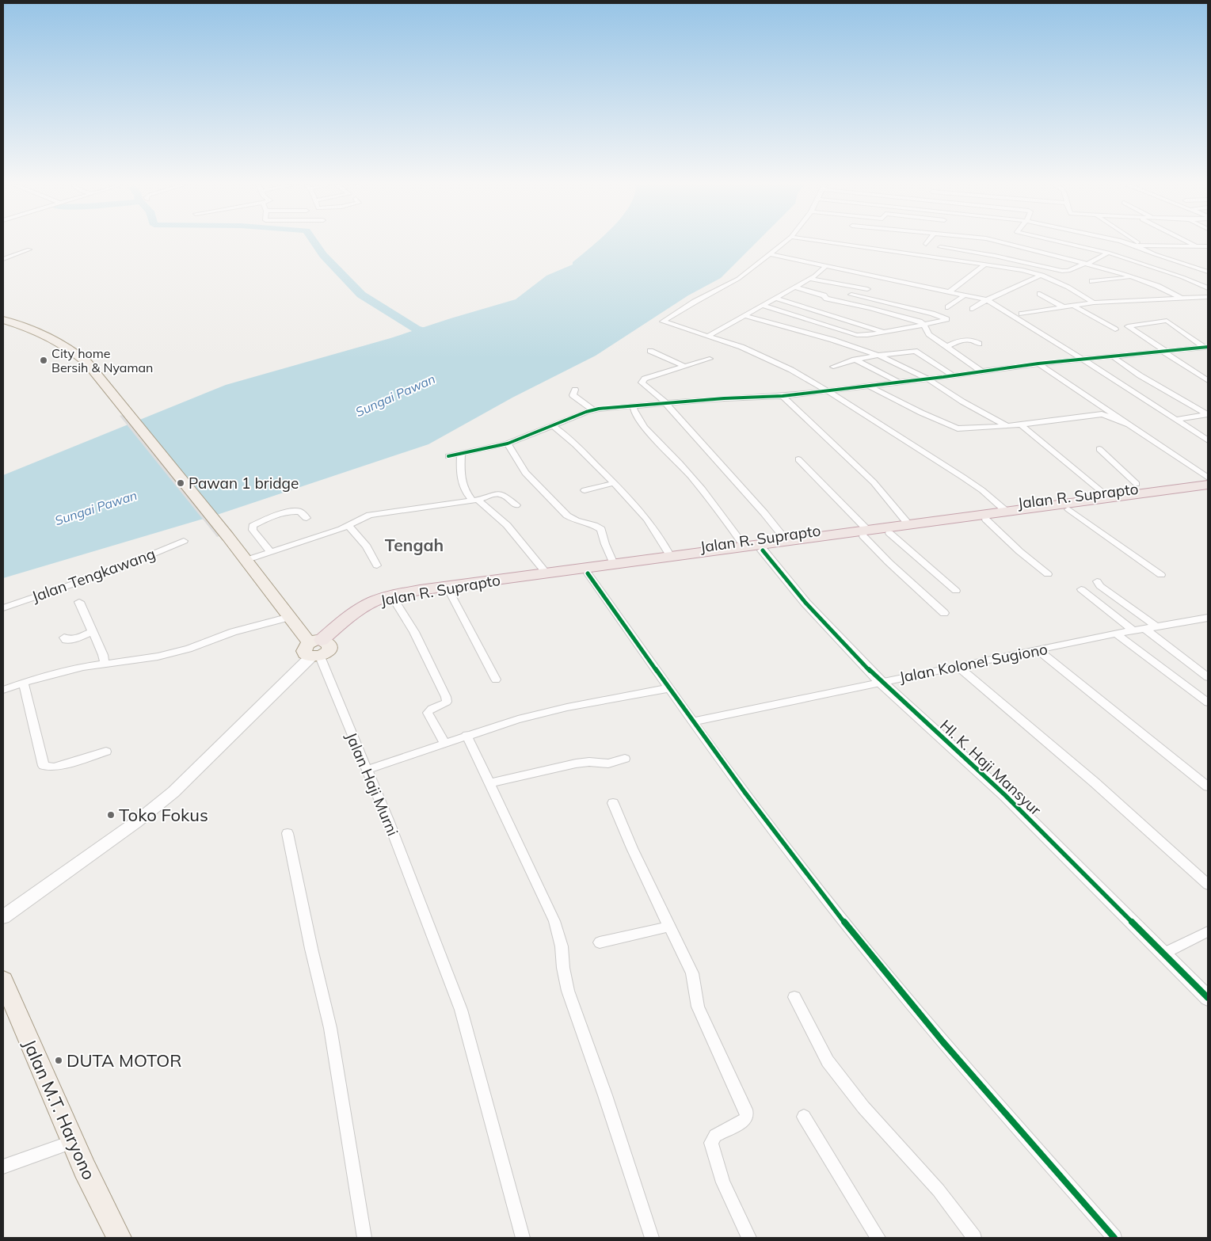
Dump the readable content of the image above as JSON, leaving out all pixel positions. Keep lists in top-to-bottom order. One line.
{"streets":{"highway":["Jalan R. Suprapto"],"main road":["Jalan M.T. Haryono"],"street":["Jalan Tengkawang","Jalan Kolonel Sugiono","Hl. K. Haji Mansyur","Jalan Haji Murni"]},"crossings":[["Jalan R. Suprapto","Hl. K. Haji Mansyur"],["Jalan R. Suprapto","Jalan Haji Murni"],["Jalan Kolonel Sugiono","Hl. K. Haji Mansyur"]],"districts":["Tengah"],"water":["Sungai Pawan"],"places":["City home Bersih & Nyaman","Pawan 1 bridge","Toko Fokus","DUTA MOTOR"]}
